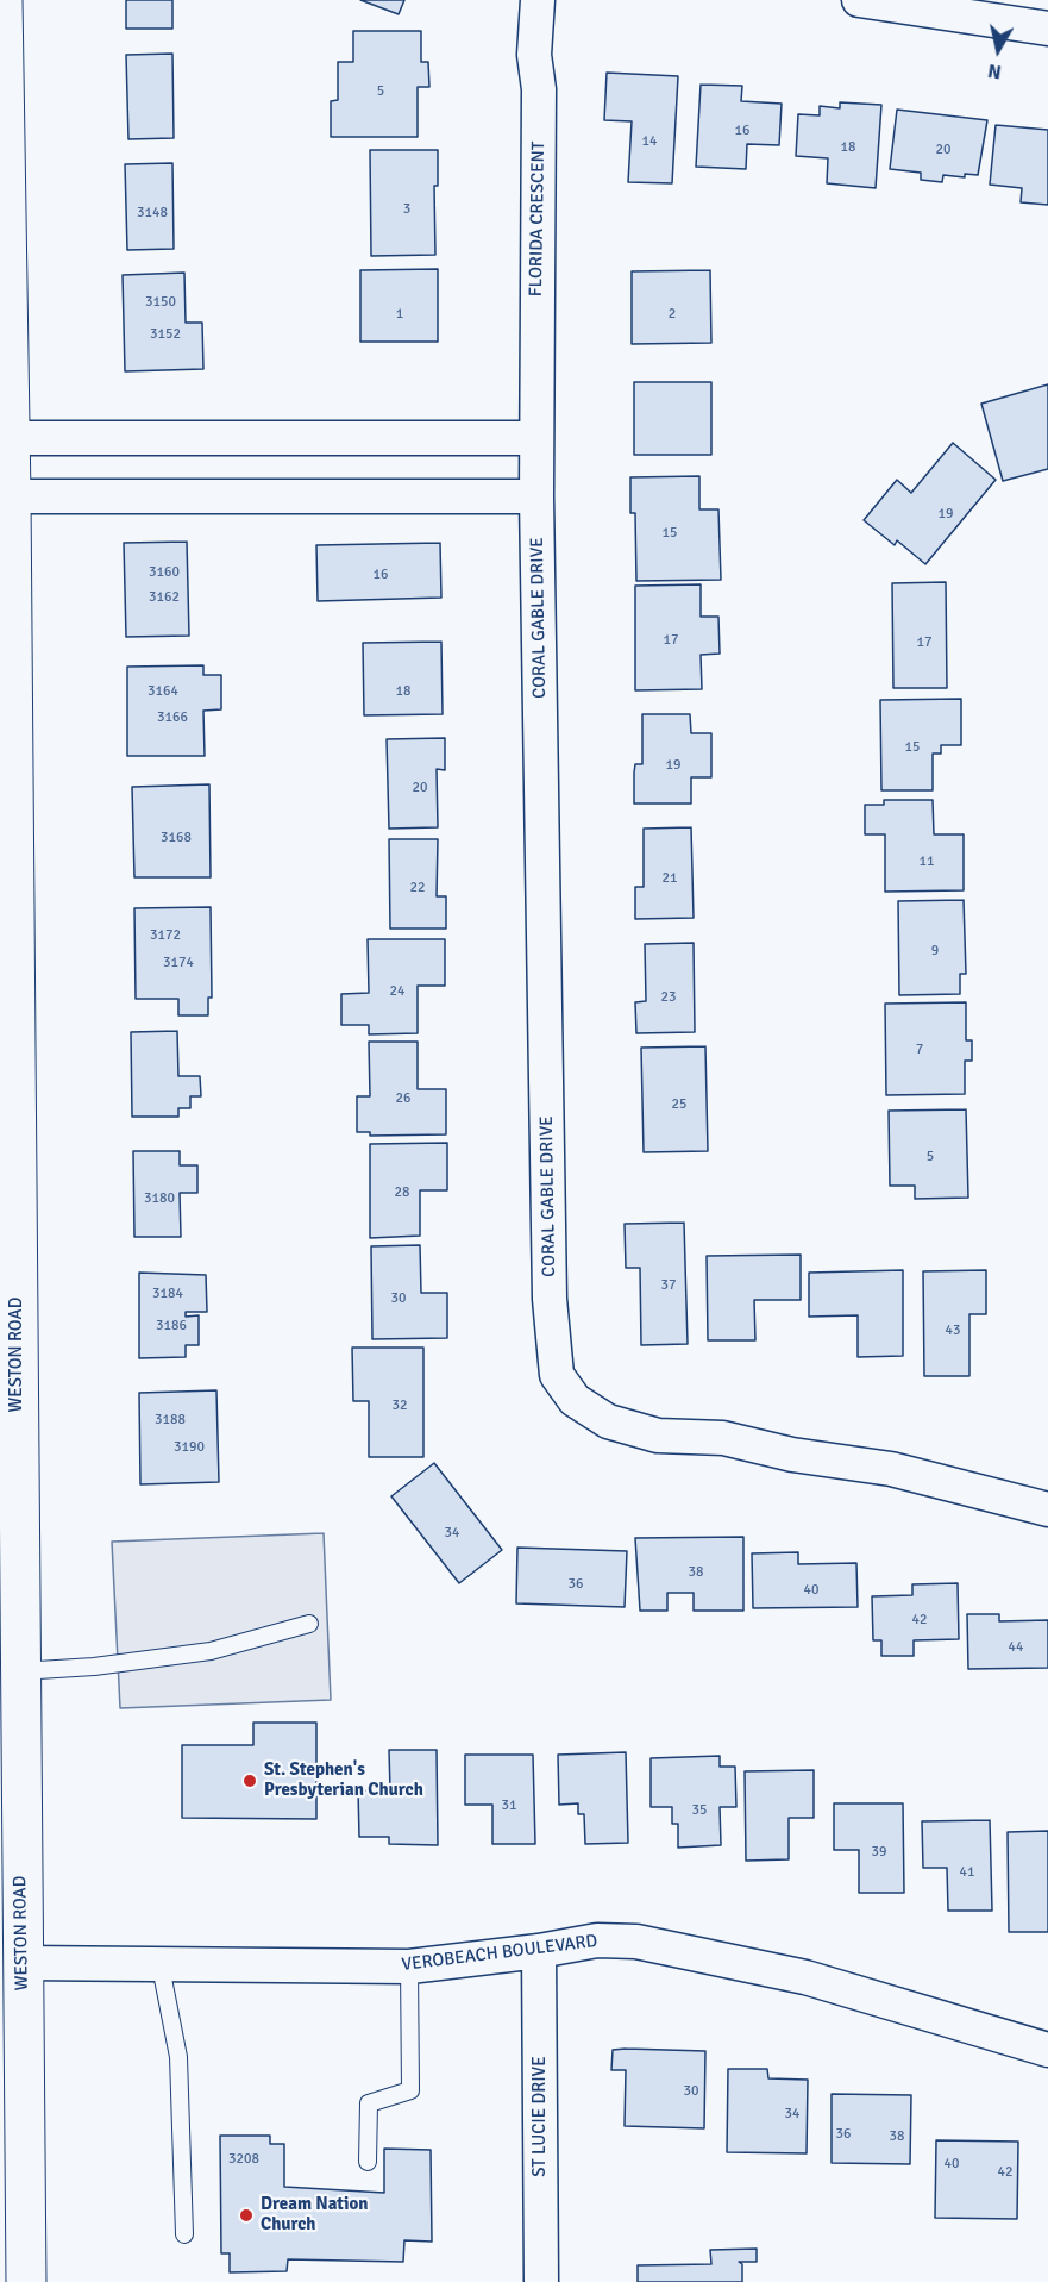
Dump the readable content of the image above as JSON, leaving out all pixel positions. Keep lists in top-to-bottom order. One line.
{"streets":{"main road":["WESTON ROAD"],"street":["FLORIDA CRESCENT","CORAL GABLE DRIVE","VEROBEACH BOULEVARD","ST LUCIE DRIVE"]},"crossings":[["FLORIDA CRESCENT","CORAL GABLE DRIVE"],["WESTON ROAD","VEROBEACH BOULEVARD"],["VEROBEACH BOULEVARD","ST LUCIE DRIVE"]],"places":["St. Stephen's Presbyterian Church","Dream Nation Church"],"house_numbers":["5","16","14","18","20","3","3148","3150","1","2","3152","19","15","3160","16","3162","17","17","3164","18","3166","15","19","20","3168","11","21","22","3172","9","3174","24","23","7","26","25","5","28","3180","37","3184","30","3186","43","32","3188","3190","34","38","36","40","42","44","31","35","39","41","30","34","36","38","3208","40","42"],"north":"bottom"}
